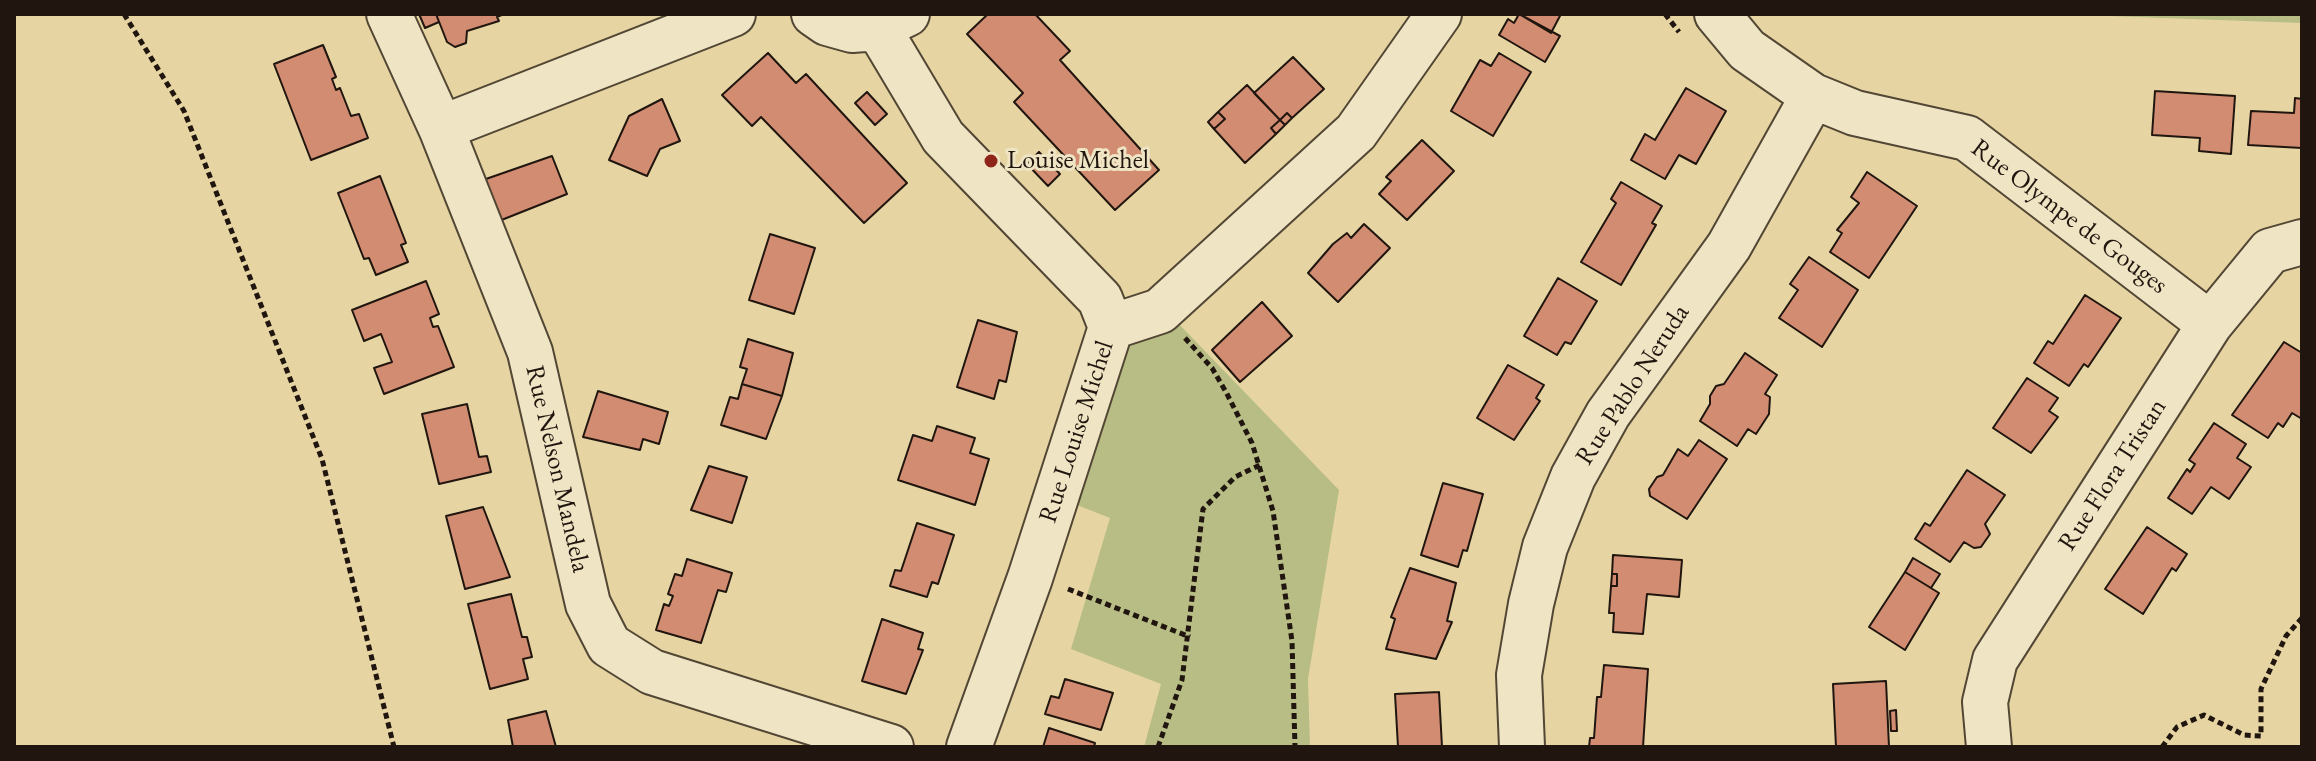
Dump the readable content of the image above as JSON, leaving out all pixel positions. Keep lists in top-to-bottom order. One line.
{"streets":{"street":["Rue Olympe de Gouges","Rue Pablo Neruda","Rue Louise Michel","Rue Nelson Mandela","Rue Flora Tristan"]},"crossings":[["Rue Olympe de Gouges","Rue Pablo Neruda"],["Rue Olympe de Gouges","Rue Flora Tristan"]],"places":["Louise Michel"]}
